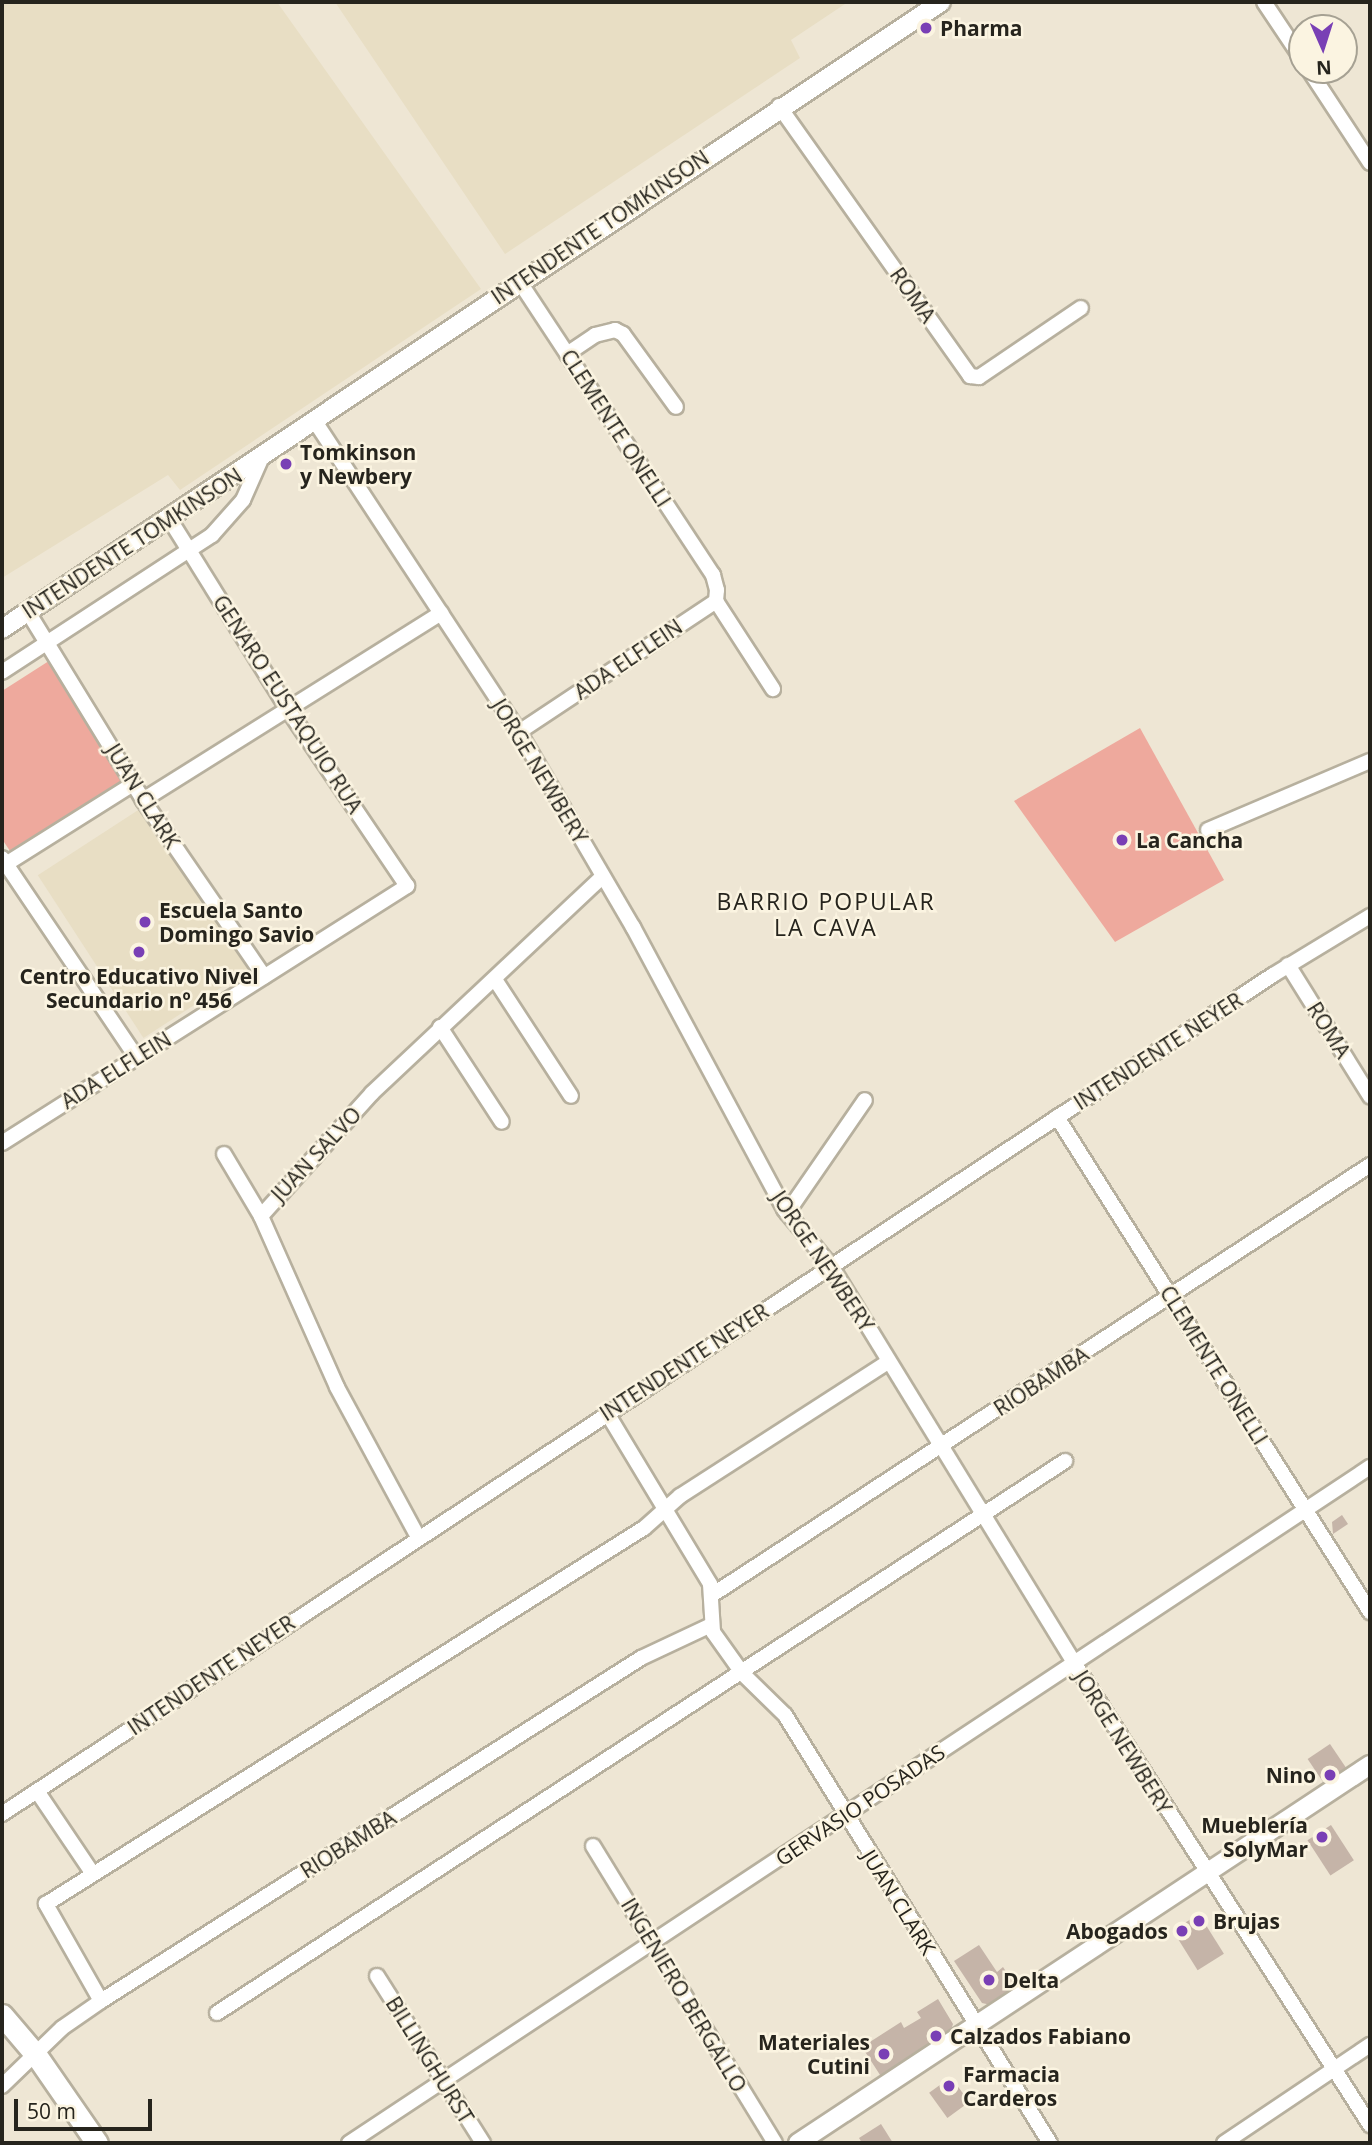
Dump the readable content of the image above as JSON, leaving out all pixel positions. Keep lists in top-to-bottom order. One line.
{"streets":{"street":["INTENDENTE TOMKINSON","ROMA","CLEMENTE ONELLI","ADA ELFLEIN","GENARO EUSTAQUIO RUA","JORGE NEWBERY","JUAN CLARK","INTENDENTE NEYER","JUAN SALVO","RIOBAMBA","GERVASIO POSADAS","INGENIERO BERGALLO","BILLINGHURST"]},"crossings":[["INTENDENTE TOMKINSON","ROMA"],["INTENDENTE TOMKINSON","CLEMENTE ONELLI"],["INTENDENTE TOMKINSON","GENARO EUSTAQUIO RUA"],["INTENDENTE TOMKINSON","JORGE NEWBERY"],["INTENDENTE TOMKINSON","JUAN CLARK"],["ROMA","INTENDENTE NEYER"],["CLEMENTE ONELLI","ADA ELFLEIN"],["CLEMENTE ONELLI","INTENDENTE NEYER"],["CLEMENTE ONELLI","RIOBAMBA"],["CLEMENTE ONELLI","GERVASIO POSADAS"],["ADA ELFLEIN","GENARO EUSTAQUIO RUA"],["ADA ELFLEIN","JORGE NEWBERY"],["ADA ELFLEIN","JUAN CLARK"],["JORGE NEWBERY","INTENDENTE NEYER"],["JORGE NEWBERY","JUAN SALVO"],["JORGE NEWBERY","RIOBAMBA"],["JORGE NEWBERY","GERVASIO POSADAS"],["JUAN CLARK","RIOBAMBA"],["JUAN CLARK","GERVASIO POSADAS"],["INTENDENTE NEYER","JUAN SALVO"],["GERVASIO POSADAS","INGENIERO BERGALLO"],["GERVASIO POSADAS","BILLINGHURST"]],"districts":["BARRIO POPULAR LA CAVA"],"places":["Pharma","Tomkinson y Newbery","La Cancha","Escuela Santo Domingo Savio","Centro Educativo Nivel Secundario nº 456","Nino","Mueblería SolyMar","Brujas","Abogados","Delta","Calzados Fabiano","Materiales Cutini","Farmacia Carderos"],"scale_bar":"50 m","north":"bottom"}
